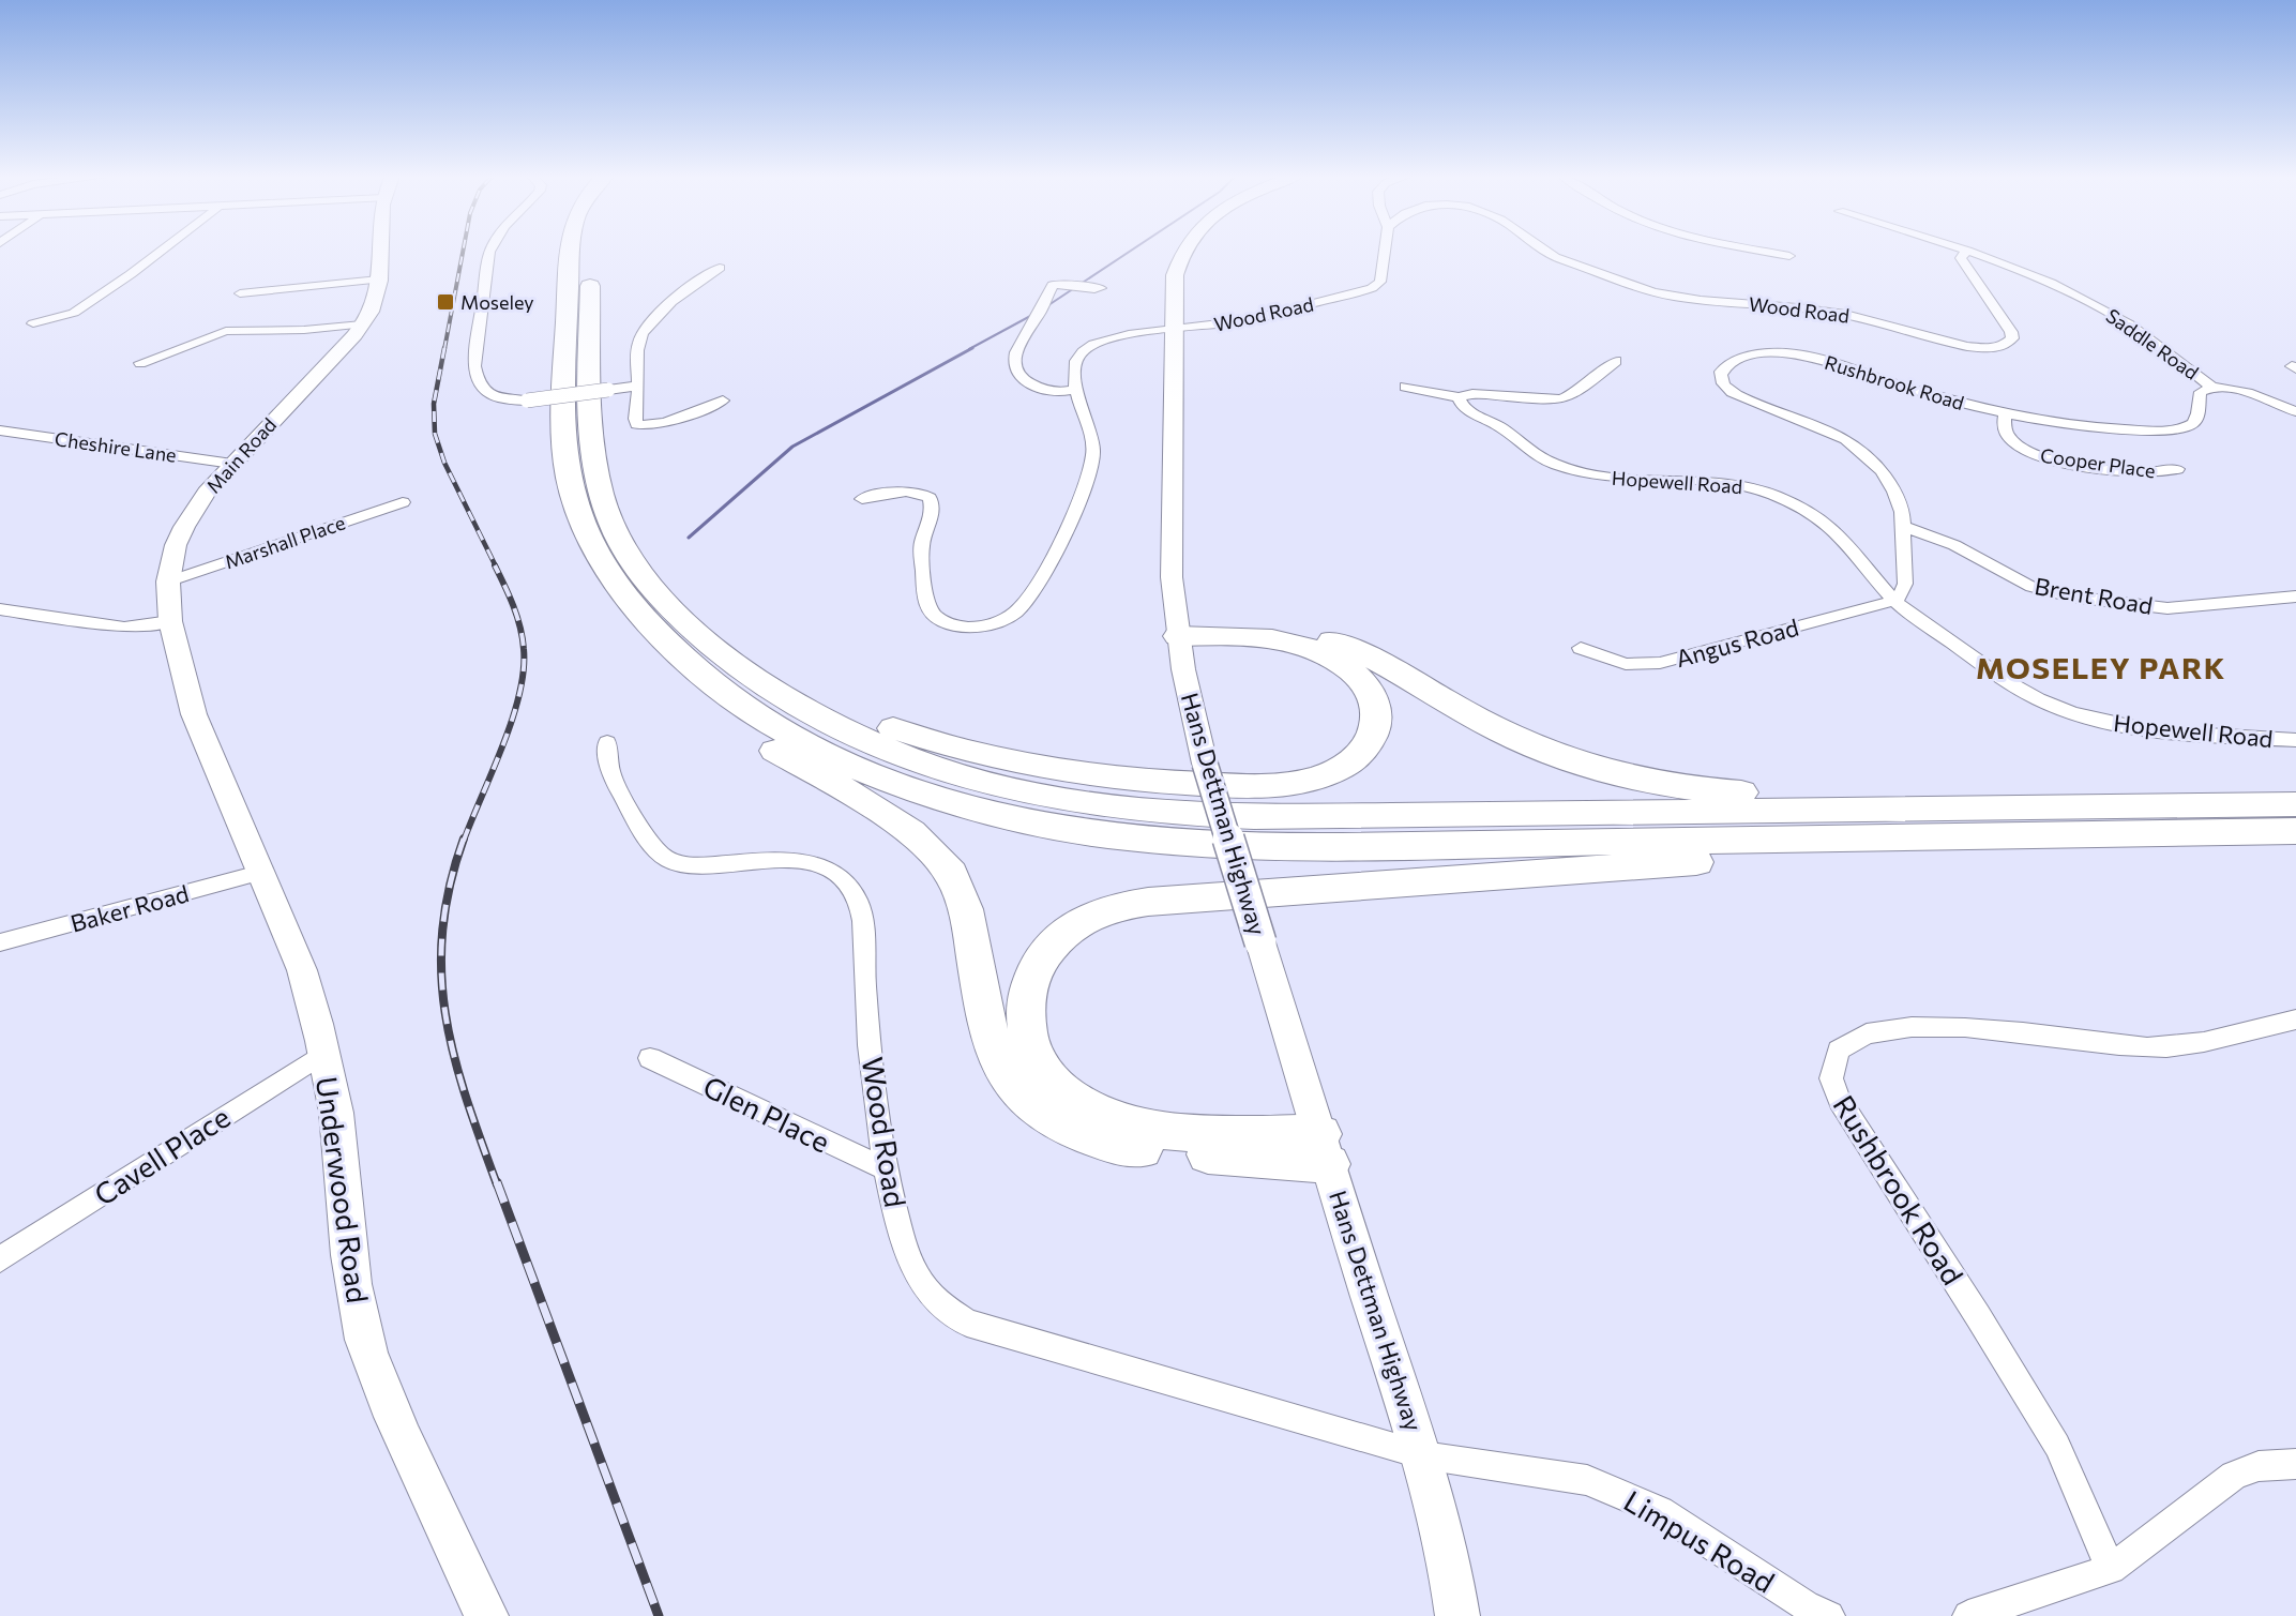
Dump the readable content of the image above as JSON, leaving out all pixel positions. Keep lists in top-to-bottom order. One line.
{"streets":{"main road":["Main Road","Hans Dettman Highway","Underwood Road"],"street":["Wood Road","Saddle Road","Rushbrook Road","Cheshire Lane","Cooper Place","Hopewell Road","Marshall Place","Brent Road","Angus Road","Baker Road","Glen Place","Cavell Place","Limpus Road"]},"crossings":[["Wood Road","Hans Dettman Highway"],["Wood Road","Glen Place"],["Wood Road","Limpus Road"],["Saddle Road","Rushbrook Road"],["Rushbrook Road","Cooper Place"],["Rushbrook Road","Brent Road"],["Cheshire Lane","Main Road"],["Main Road","Marshall Place"],["Main Road","Underwood Road"],["Hopewell Road","Angus Road"],["Hans Dettman Highway","Limpus Road"],["Baker Road","Underwood Road"],["Cavell Place","Underwood Road"]],"districts":["MOSELEY PARK"],"places":{"transit":["Moseley"]}}
